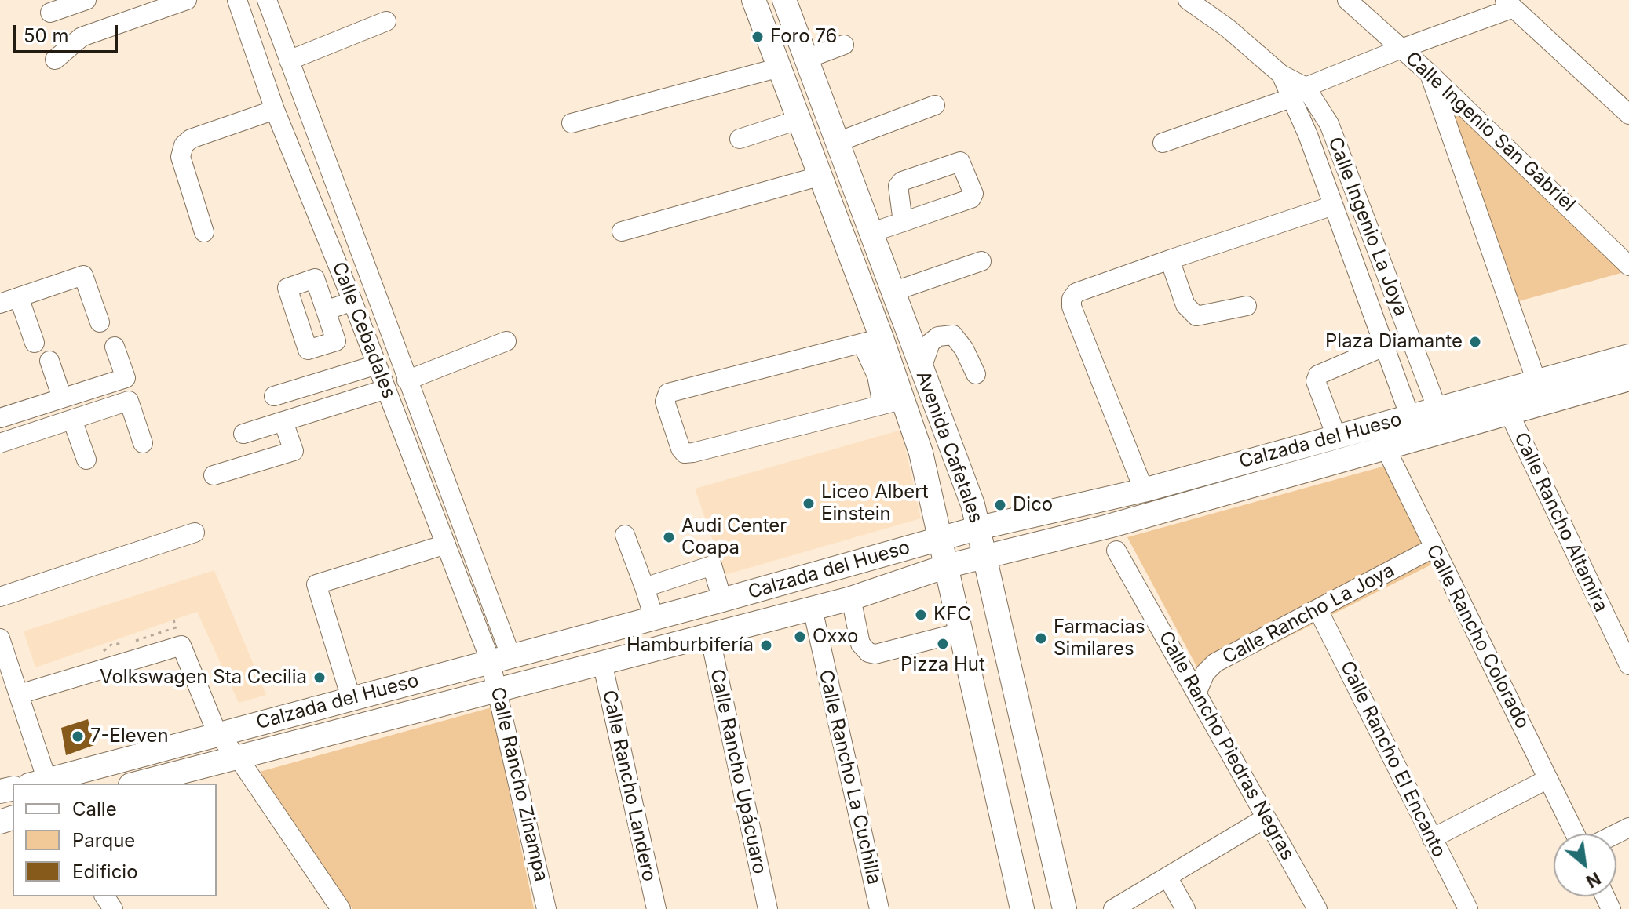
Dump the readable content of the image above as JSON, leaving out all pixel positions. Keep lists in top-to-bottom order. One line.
{"streets":{"main road":["Calzada del Hueso","Avenida Cafetales"],"street":["Calle Ingenio San Gabriel","Calle Ingenio La Joya","Calle Cebadales","Calle Rancho Altamira","Calle Rancho La Joya","Calle Rancho Colorado","Calle Rancho Piedras Negras","Calle Rancho El Encanto","Calle Rancho Upácuaro","Calle Rancho La Cuchilla","Calle Rancho Zinampa","Calle Rancho Landero"]},"crossings":[["Calle Ingenio La Joya","Calzada del Hueso"],["Calle Cebadales","Calzada del Hueso"],["Calle Cebadales","Calle Rancho Zinampa"],["Calzada del Hueso","Avenida Cafetales"],["Calzada del Hueso","Calle Rancho Altamira"],["Calzada del Hueso","Calle Rancho Colorado"],["Calzada del Hueso","Calle Rancho Upácuaro"],["Calzada del Hueso","Calle Rancho La Cuchilla"],["Calzada del Hueso","Calle Rancho Zinampa"],["Calzada del Hueso","Calle Rancho Landero"],["Calle Rancho La Joya","Calle Rancho Colorado"],["Calle Rancho La Joya","Calle Rancho Piedras Negras"],["Calle Rancho La Joya","Calle Rancho El Encanto"]],"places":["Foro 76","Plaza Diamante","Liceo Albert Einstein","Dico","Audi Center Coapa","KFC","Oxxo","Farmacias Similares","Pizza Hut","Hamburbifería","Volkswagen Sta Cecilia","7-Eleven"],"legend":["Calle","Parque","Edificio"],"scale_bar":"50 m","north":"bottom right"}
